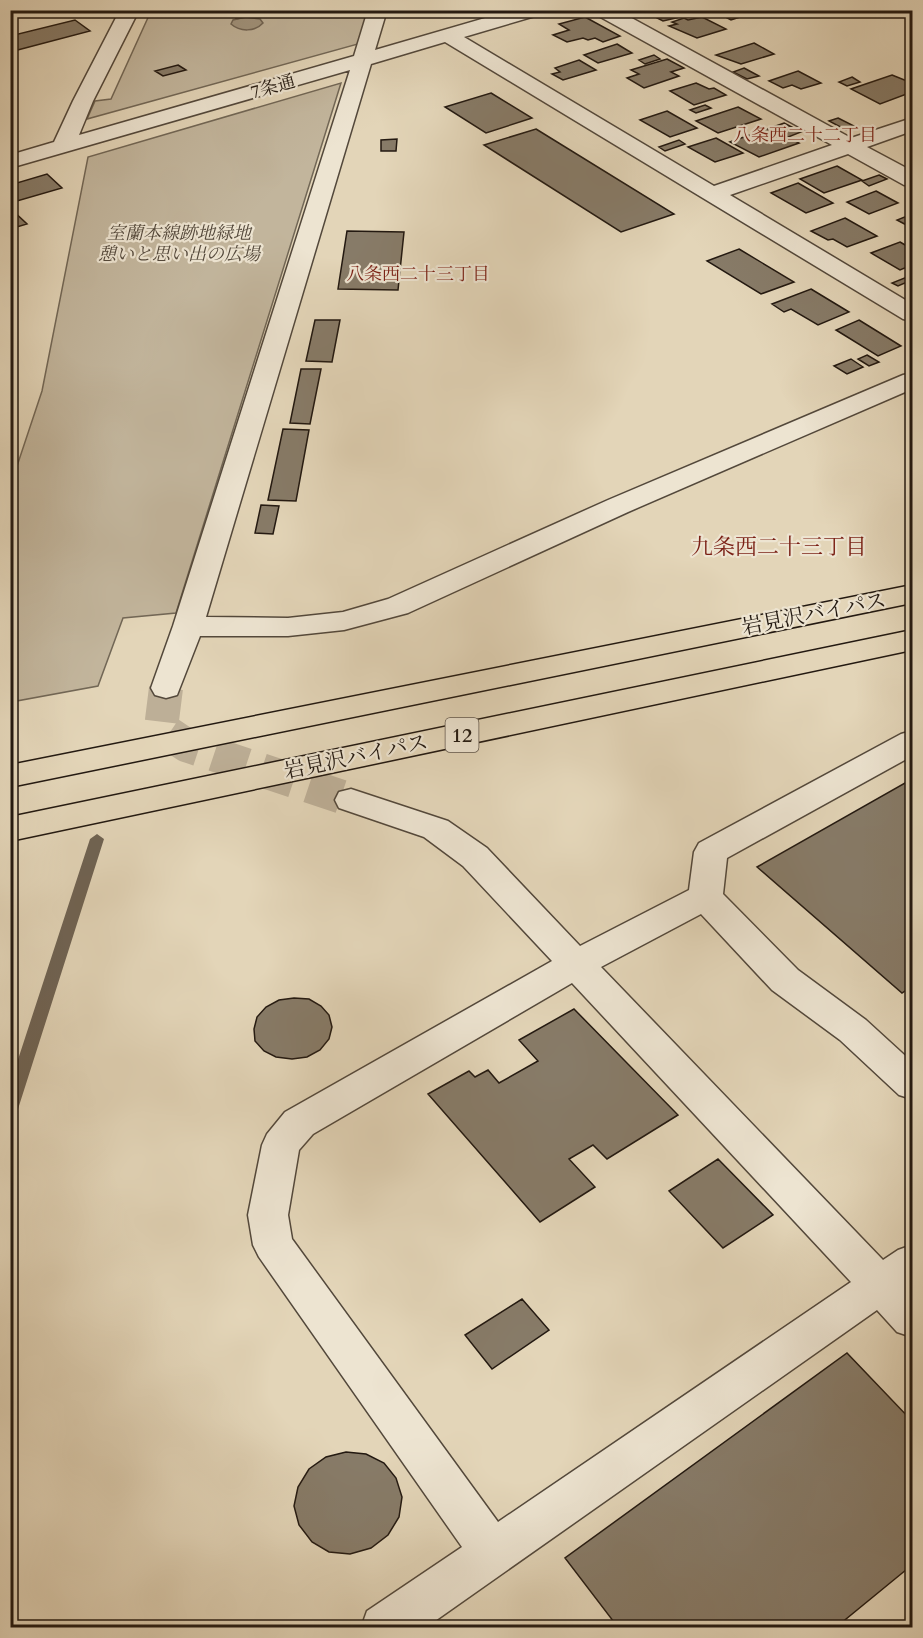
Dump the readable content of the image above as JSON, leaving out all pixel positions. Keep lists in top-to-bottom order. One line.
{"streets":{"highway":["岩見沢バイパス","12"],"street":["7条通"]},"districts":["八条西二十二丁目","八条西二十三丁目","九条西二十三丁目"],"parks":["室蘭本線跡地緑地 憩いと思い出の広場"]}
